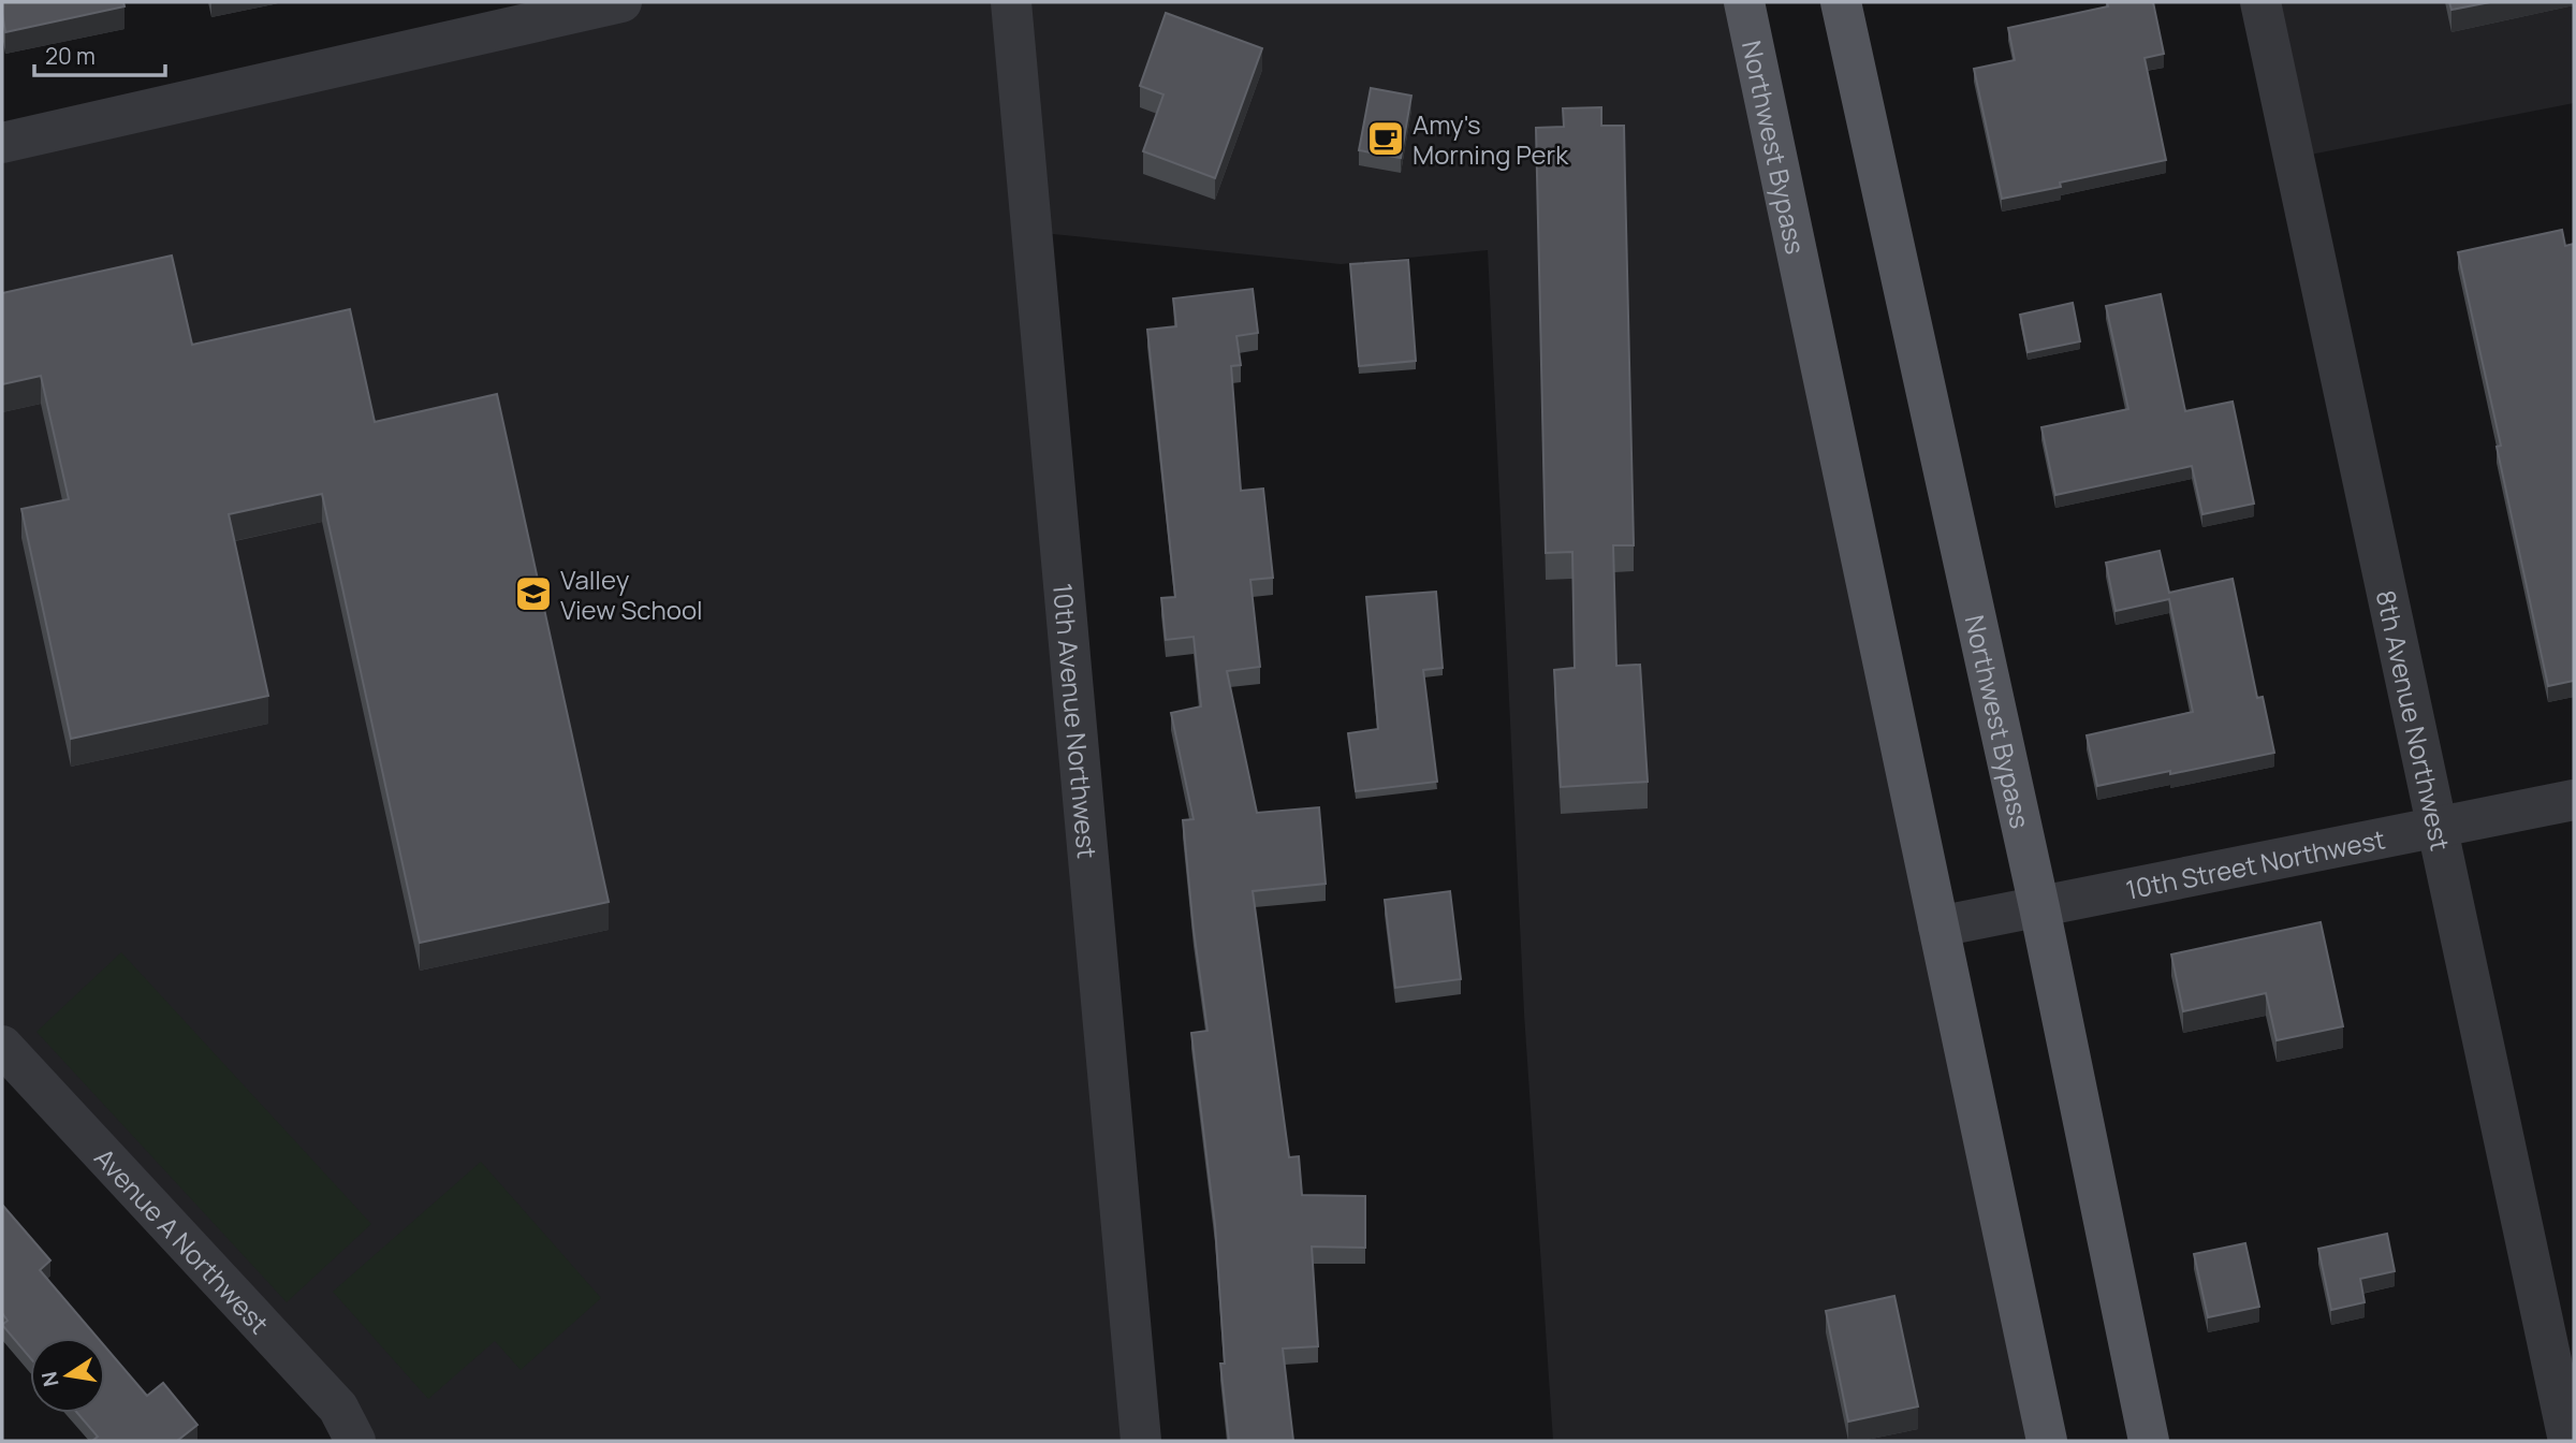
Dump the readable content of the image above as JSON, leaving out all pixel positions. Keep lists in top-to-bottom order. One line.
{"streets":{"main road":["Northwest Bypass"],"street":["10th Avenue Northwest","8th Avenue Northwest","10th Street Northwest","Avenue A Northwest"]},"crossings":[["Northwest Bypass","10th Street Northwest"],["8th Avenue Northwest","10th Street Northwest"]],"places":{"cafe":["Amy's Morning Perk"],"school or university":["Valley View School"]},"scale_bar":"20 m","north":"left"}
